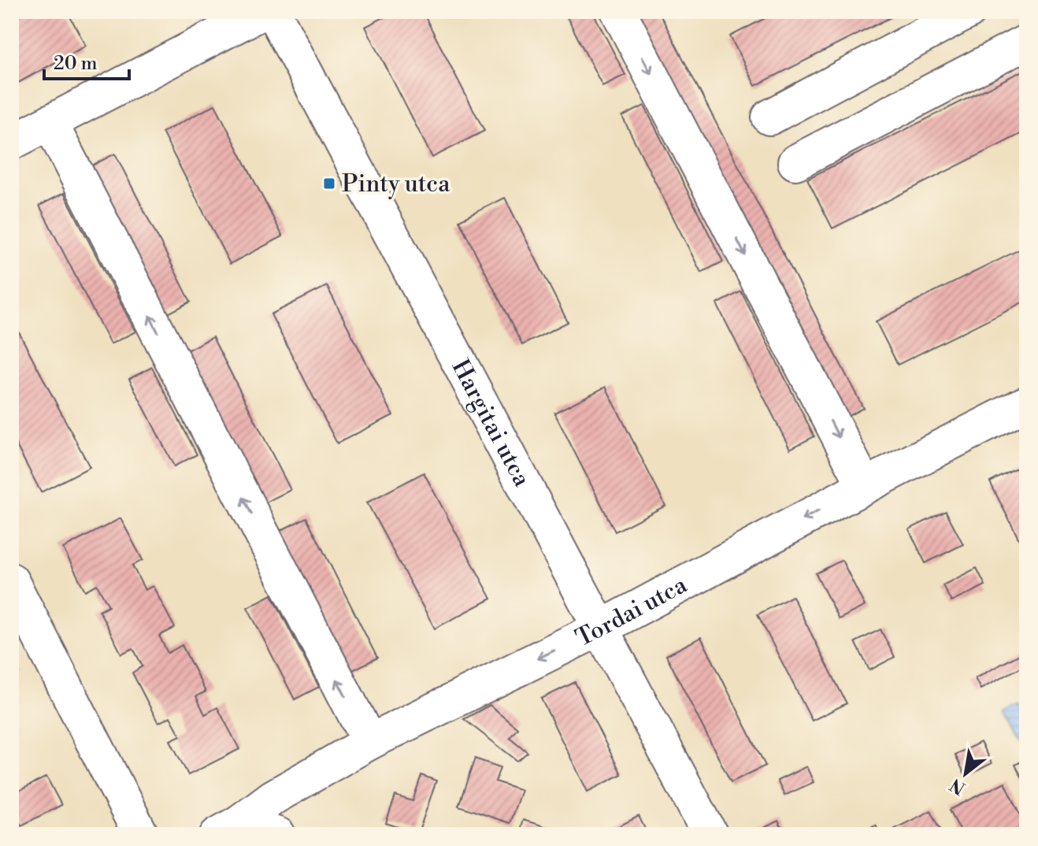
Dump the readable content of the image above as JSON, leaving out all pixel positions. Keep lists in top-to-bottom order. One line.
{"streets":{"street":["Hargitai utca","Tordai utca"]},"crossings":[["Hargitai utca","Tordai utca"]],"one_way":["Tordai utca"],"places":{"transit":["Pinty utca"]},"scale_bar":"20 m","north":"bottom left"}
